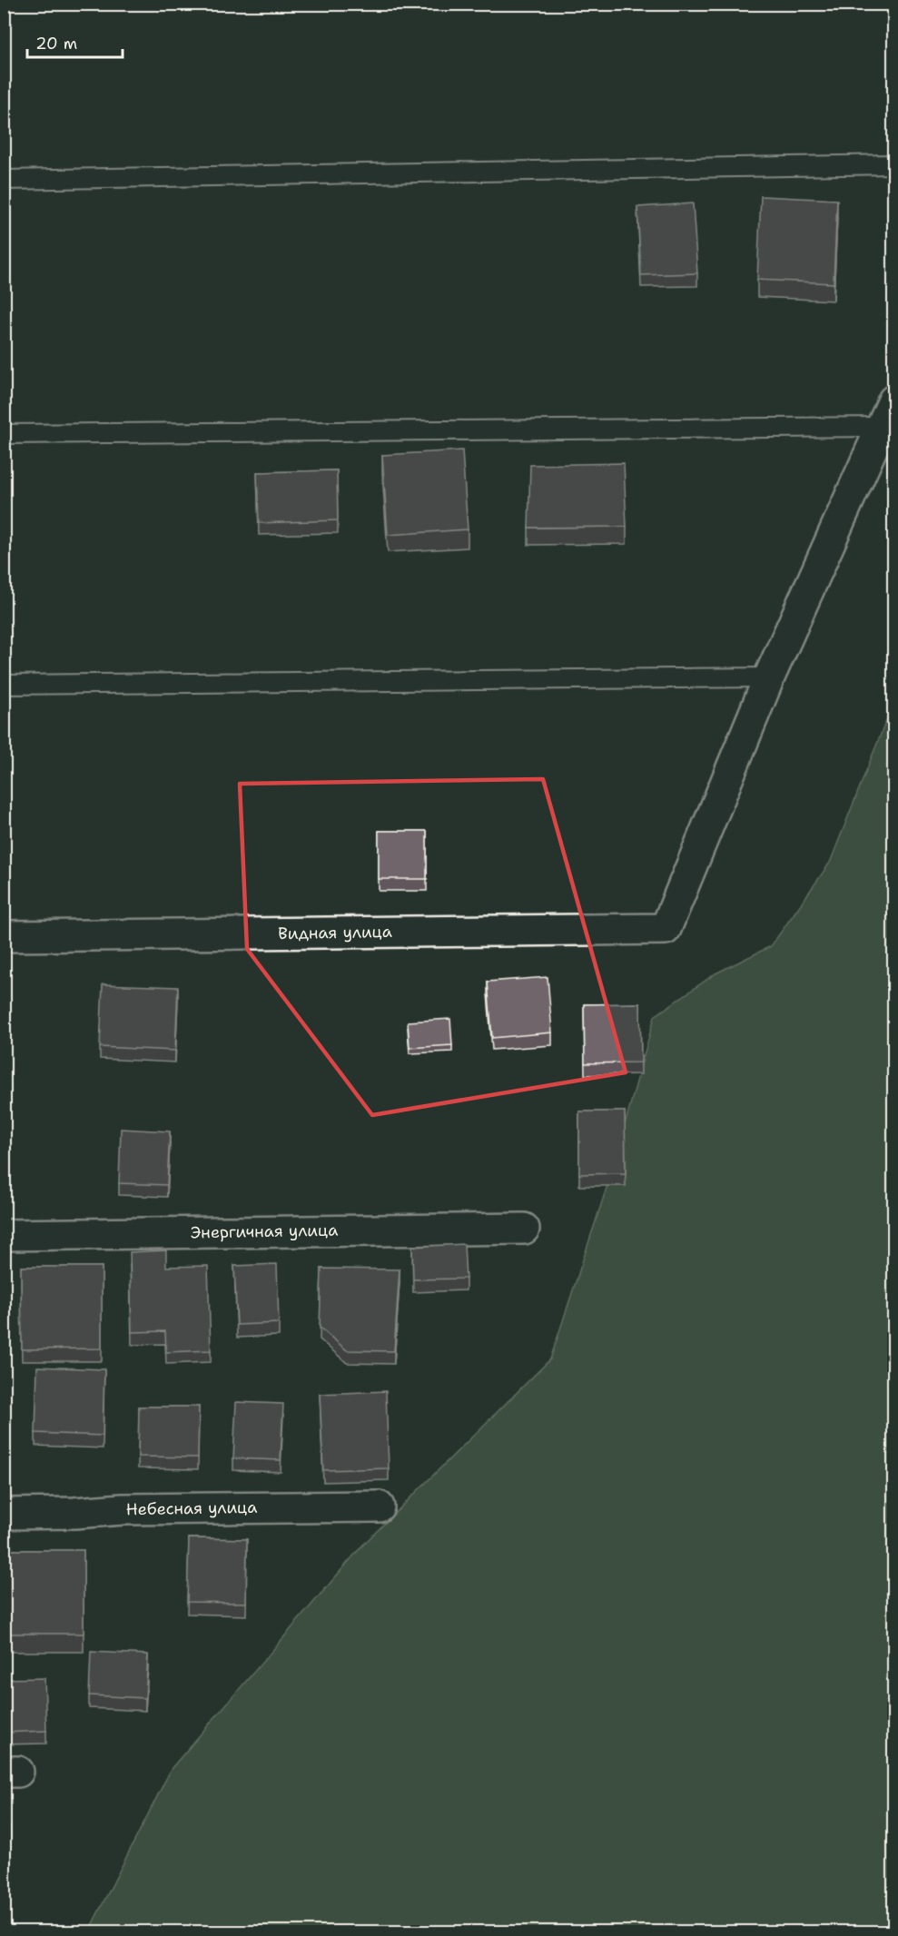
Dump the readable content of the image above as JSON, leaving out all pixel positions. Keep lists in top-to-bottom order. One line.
{"streets":{"street":["Видная улица","Энергичная улица","Небесная улица"]},"scale_bar":"20 m"}
